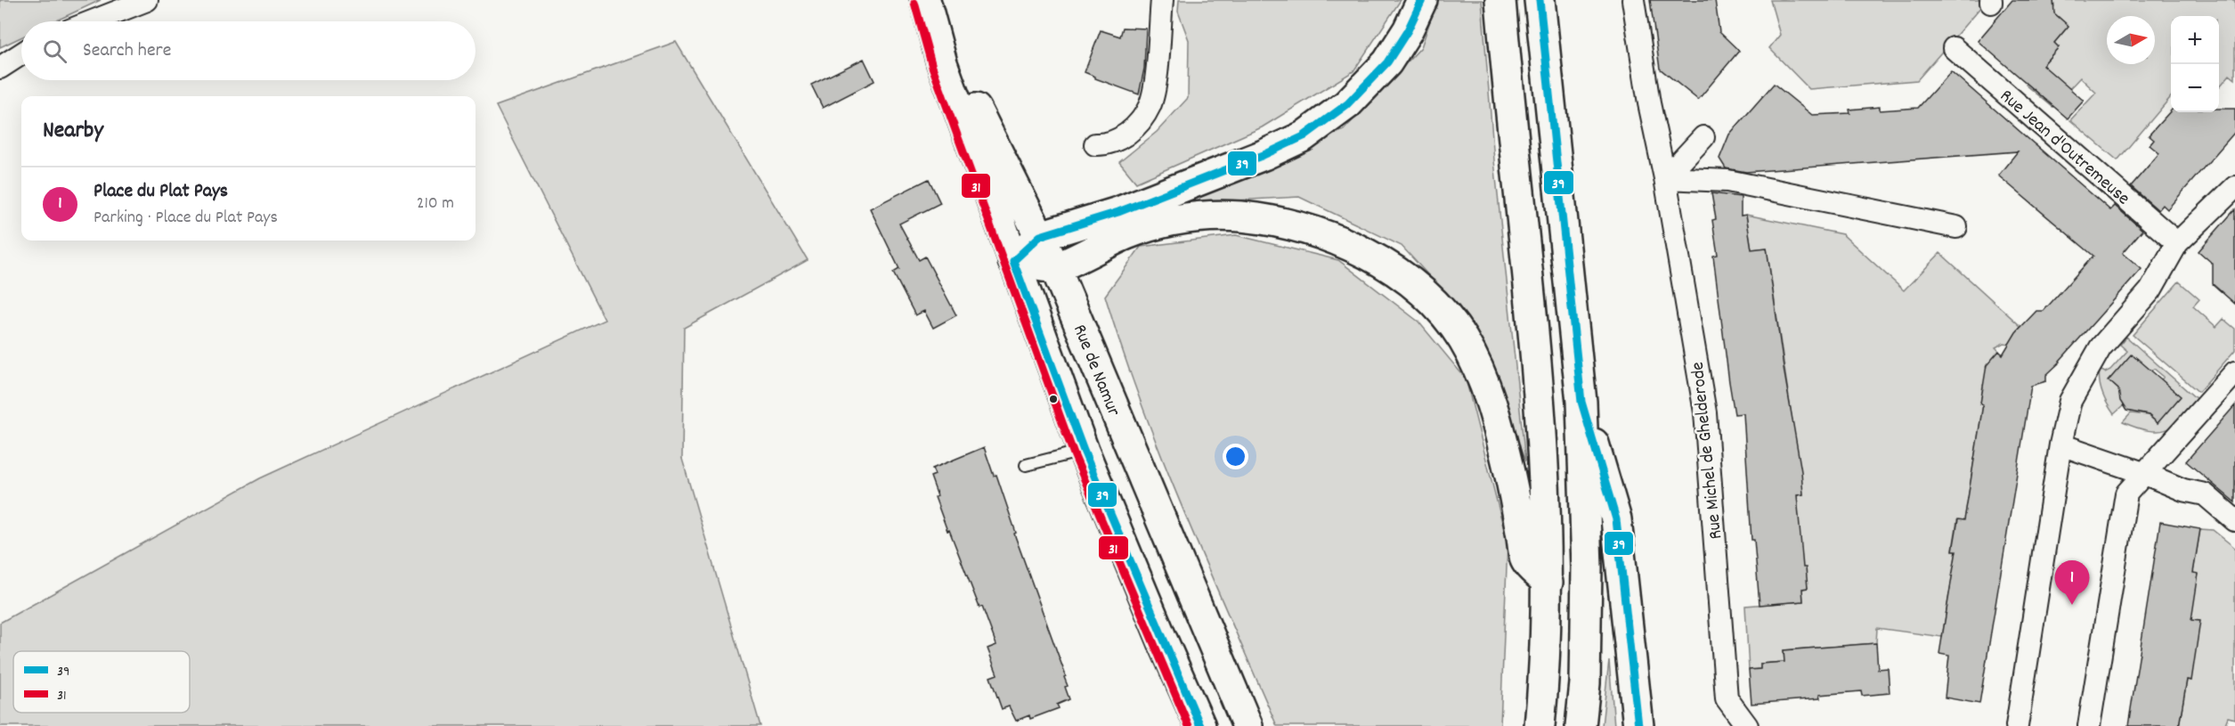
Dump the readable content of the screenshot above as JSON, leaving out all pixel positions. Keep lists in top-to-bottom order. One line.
{"streets":{"main road":["Rue de Namur"],"street":["Rue Jean d'Outremeuse","Rue Michel de Ghelderode"]},"lines":["transit line 39","transit line 31"],"legend":["39","31"],"north":"right","page":{"map_buttons":["+","−"],"search":"Search here","heading":"Nearby","list":[{"mark":"1","name":"Place du Plat Pays","note":"Parking · Place du Plat Pays","value":"210 m"}],"pins":"1"}}
